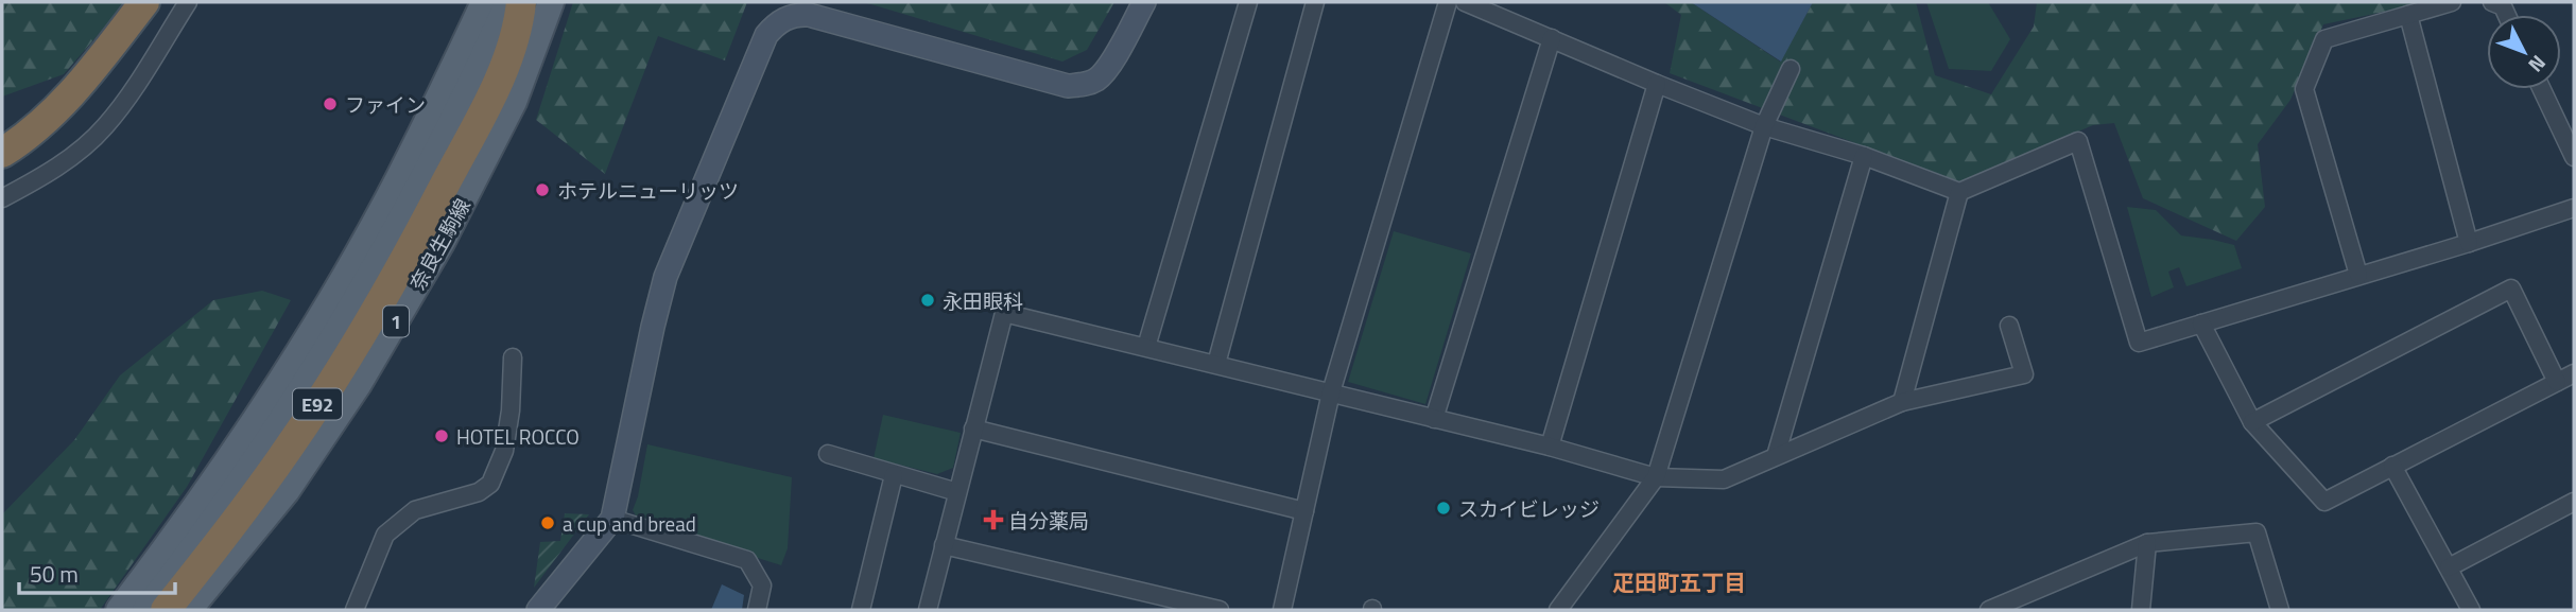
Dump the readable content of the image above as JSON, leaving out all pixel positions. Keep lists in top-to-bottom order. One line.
{"streets":{"highway":["E92"],"main road":["奈良生駒線","1"]},"districts":["疋田町五丁目"],"places":{"other":["ファイン","ホテルニューリッツ","永田眼科","HOTEL ROCCO","スカイビレッジ","a cup and bread"],"health":["自分薬局"]},"scale_bar":"50 m","north":"bottom right"}
